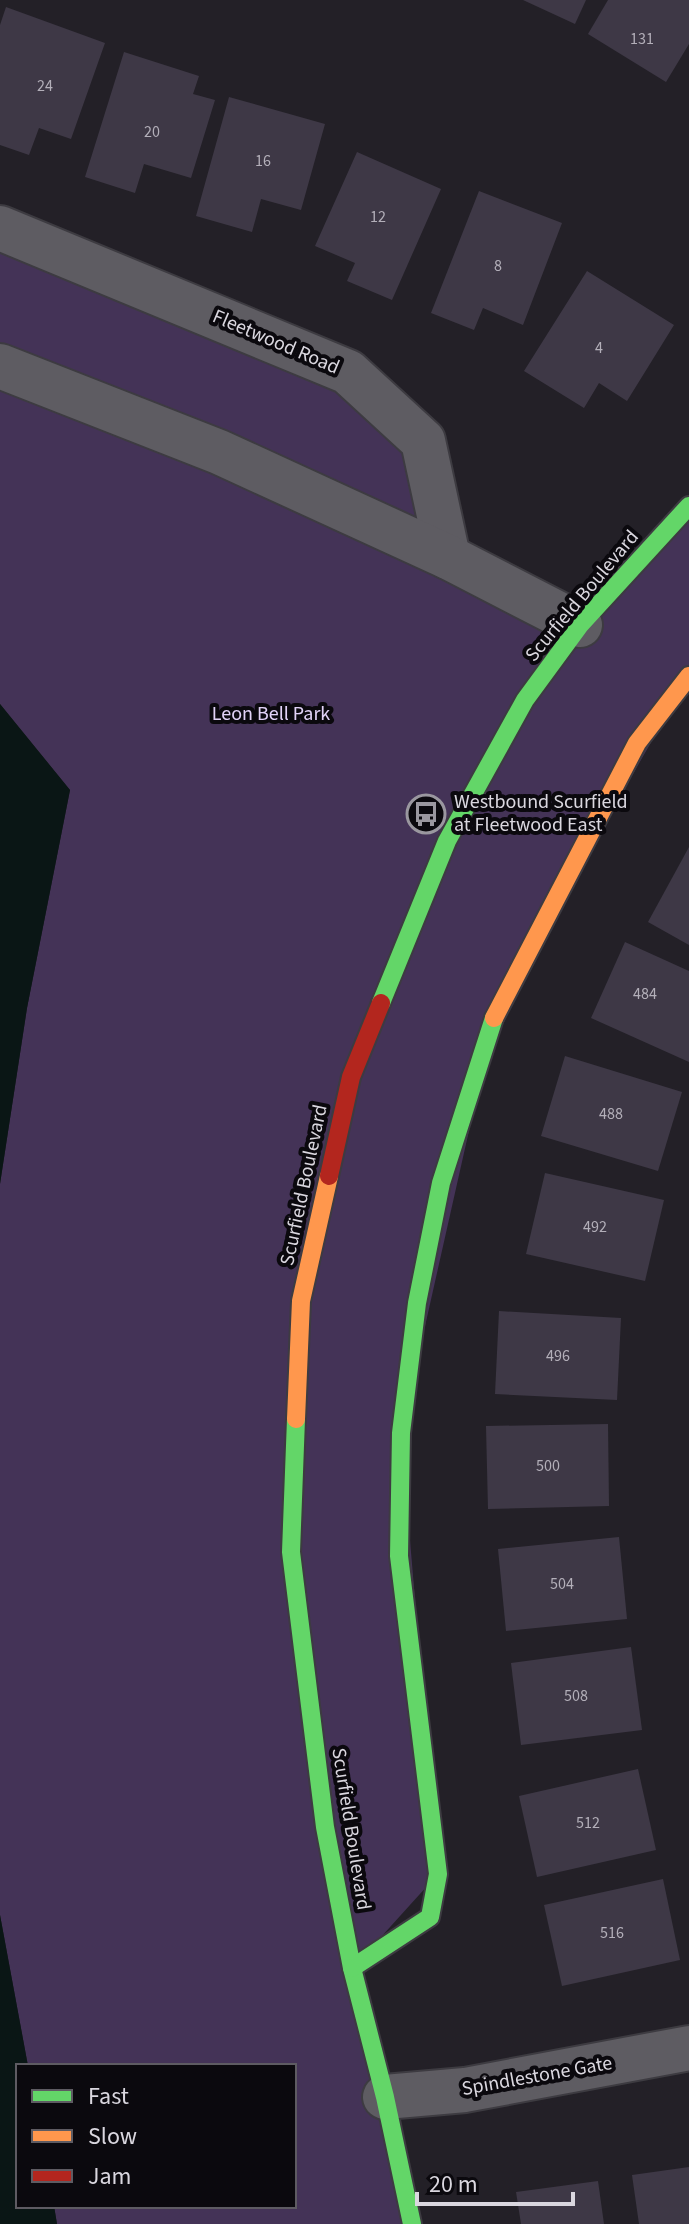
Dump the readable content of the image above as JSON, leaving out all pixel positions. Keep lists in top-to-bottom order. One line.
{"streets":{"street":["Fleetwood Road","Scurfield Boulevard","Spindlestone Gate"]},"crossings":[["Scurfield Boulevard","Spindlestone Gate"]],"parks":["Leon Bell Park"],"places":{"bus stop":["Westbound Scurfield at Fleetwood East"]},"house_numbers":["131","24","20","16","12","8","4","484","488","492","496","500","504","508","512","516"],"legend":["Fast","Slow","Jam"],"scale_bar":"20 m"}
